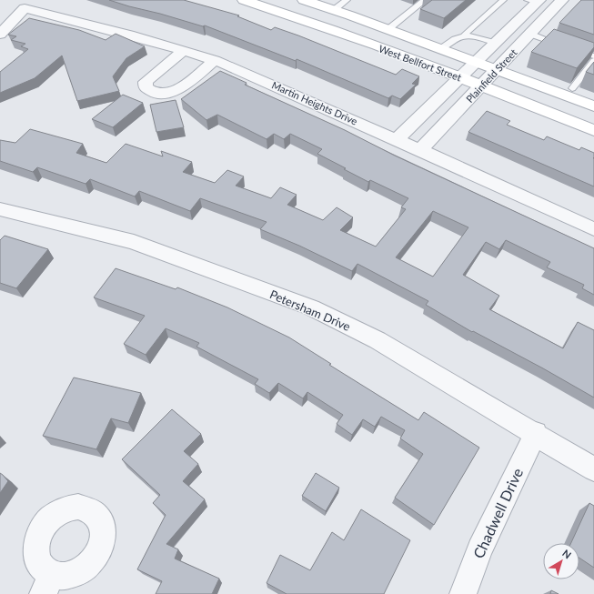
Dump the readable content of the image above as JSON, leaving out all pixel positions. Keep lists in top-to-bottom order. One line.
{"streets":{"main road":["West Bellfort Street"],"street":["Plainfield Street","Martin Heights Drive","Petersham Drive","Chadwell Drive"]},"crossings":[["West Bellfort Street","Plainfield Street"],["Plainfield Street","Martin Heights Drive"],["Petersham Drive","Chadwell Drive"]],"north":"top right"}
